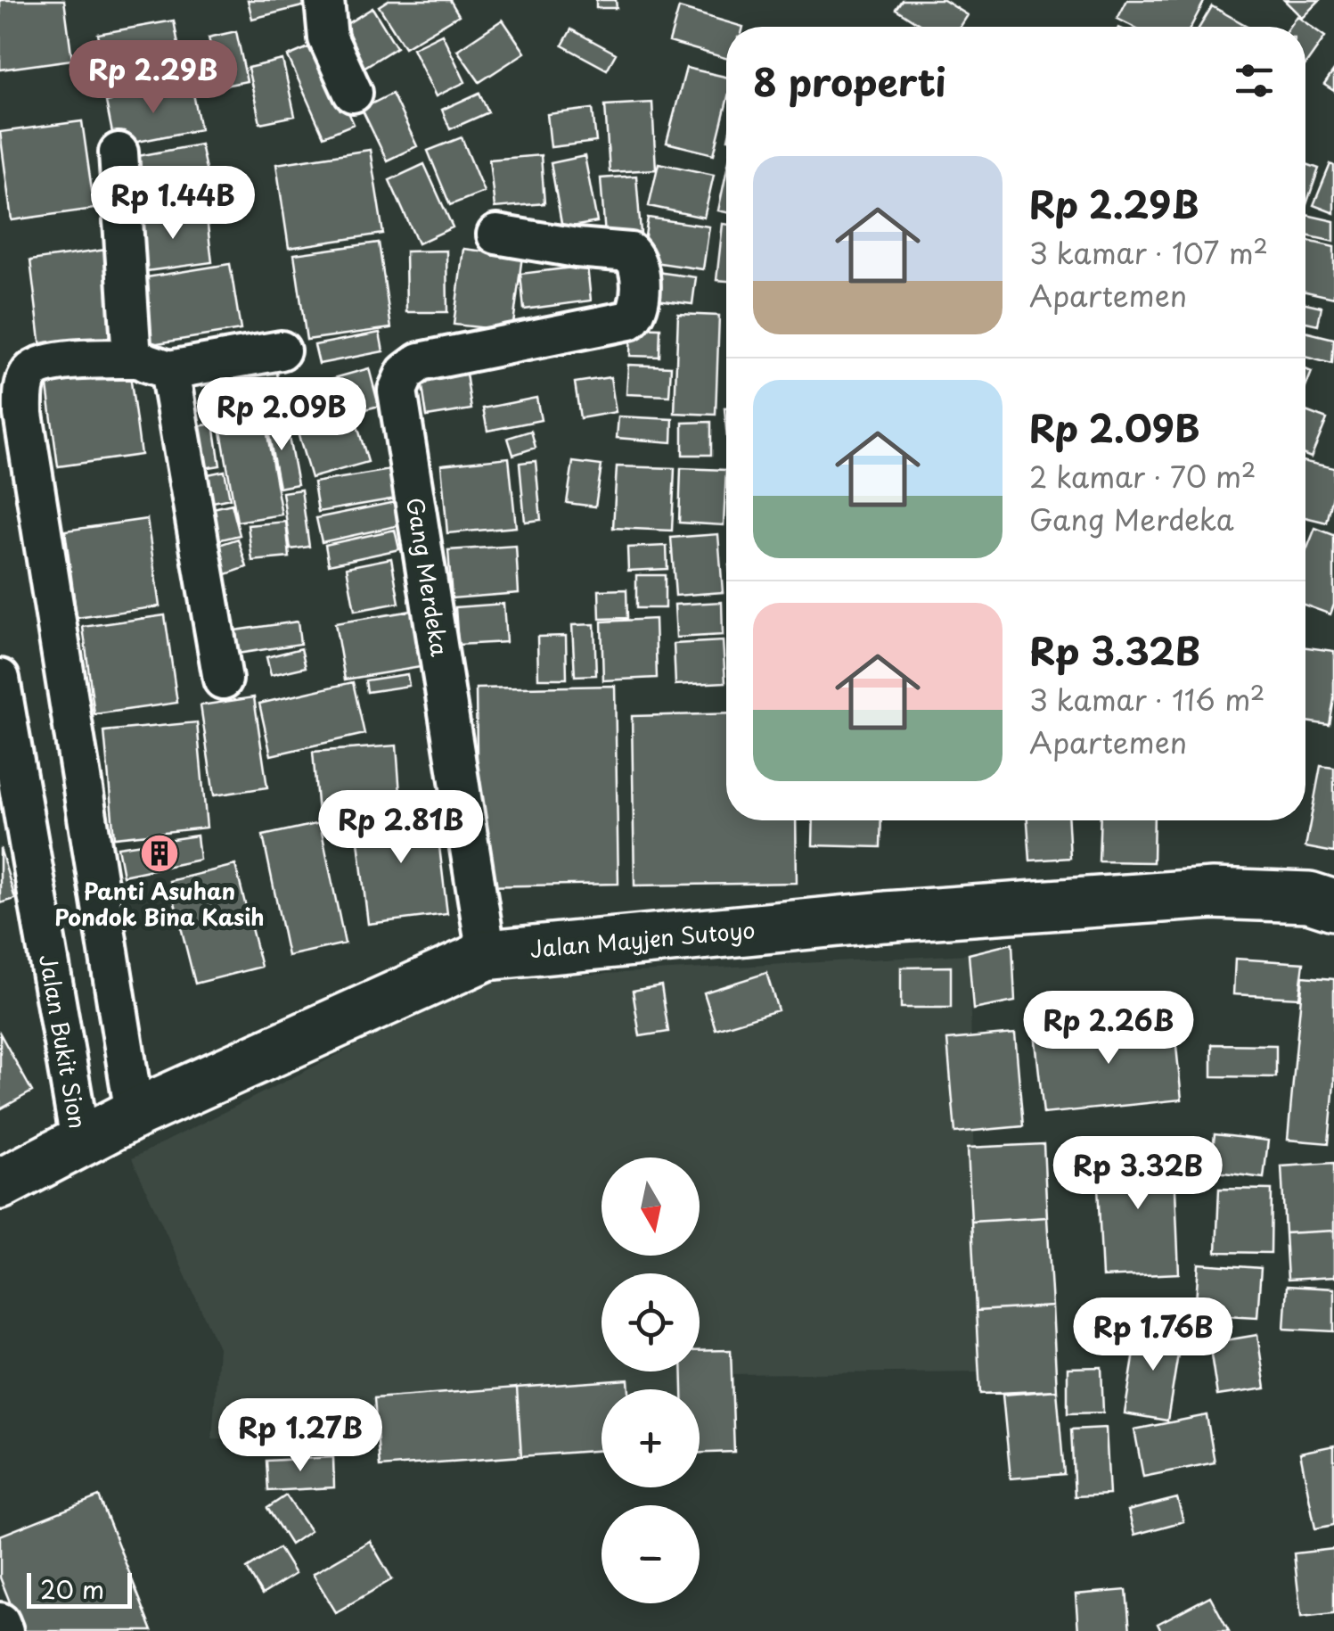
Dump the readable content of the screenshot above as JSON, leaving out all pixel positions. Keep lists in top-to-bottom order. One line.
{"streets":{"main road":["Jalan Mayjen Sutoyo"],"street":["Gang Merdeka","Jalan Bukit Sion"]},"crossings":[["Gang Merdeka","Jalan Mayjen Sutoyo"],["Jalan Mayjen Sutoyo","Jalan Bukit Sion"]],"places":{"building":["Panti Asuhan Pondok Bina Kasih"]},"scale_bar":"20 m","north":"bottom","page":{"heading":"8 properti","price":["Rp 2.29B","Rp 1.44B","Rp 2.09B","Rp 2.81B","Rp 2.26B","Rp 3.32B","Rp 1.76B","Rp 1.27B"],"list":[{"name":"Rp 2.29B","note":"3 kamar · 107 m² · Apartemen"},{"name":"Rp 2.09B","note":"2 kamar · 70 m² · Gang Merdeka"},{"name":"Rp 3.32B","note":"3 kamar · 116 m² · Apartemen"}],"map_buttons":["+","−"],"scale":"20 m"}}
